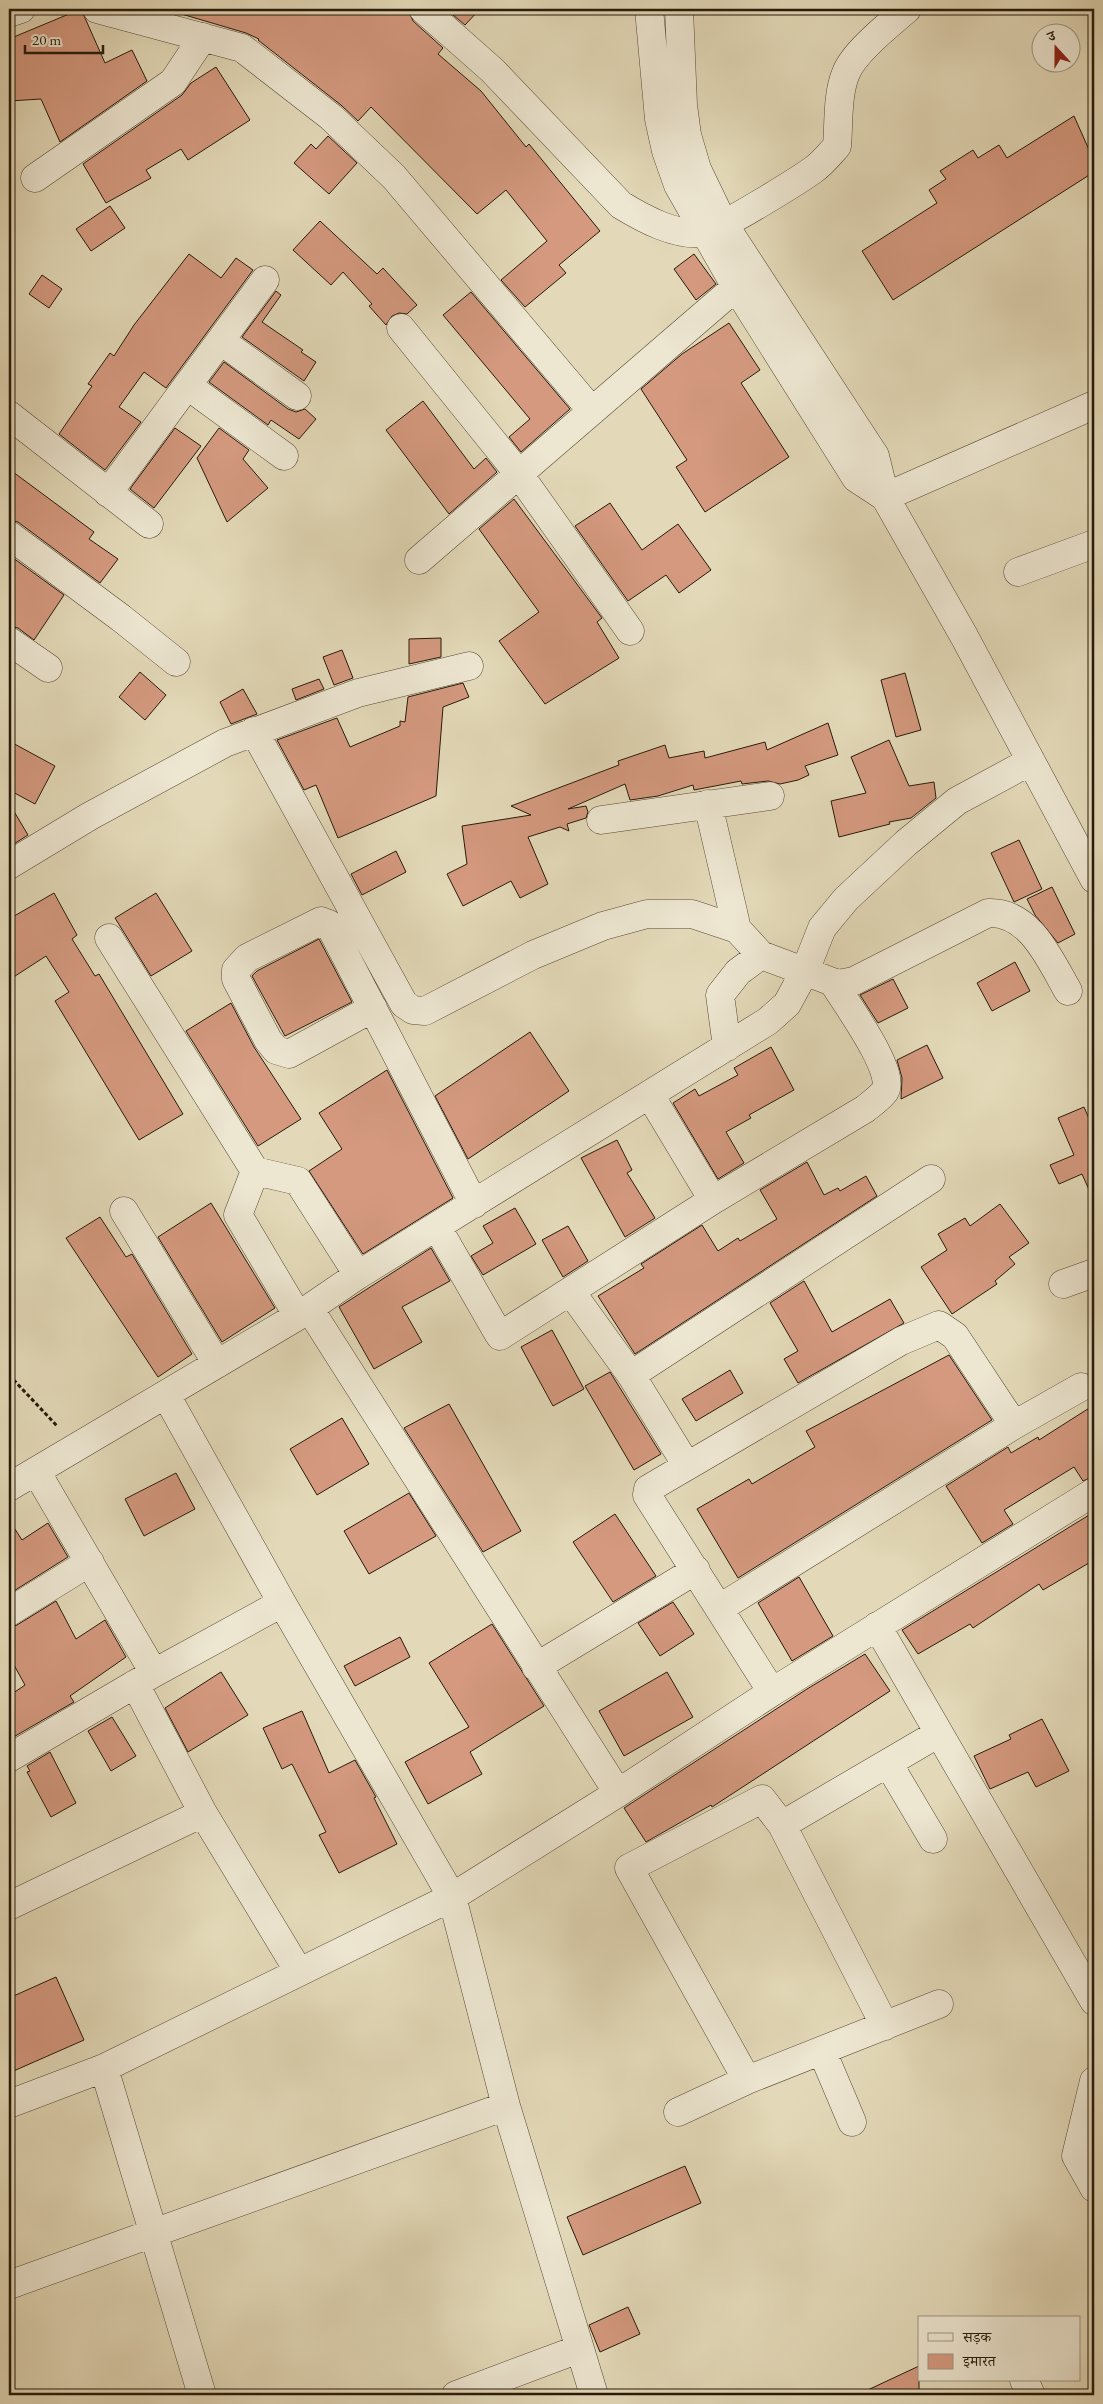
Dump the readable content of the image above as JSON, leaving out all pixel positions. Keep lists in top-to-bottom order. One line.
{"legend":["सड़क","इमारत"],"scale_bar":"20 m","north":"top"}
